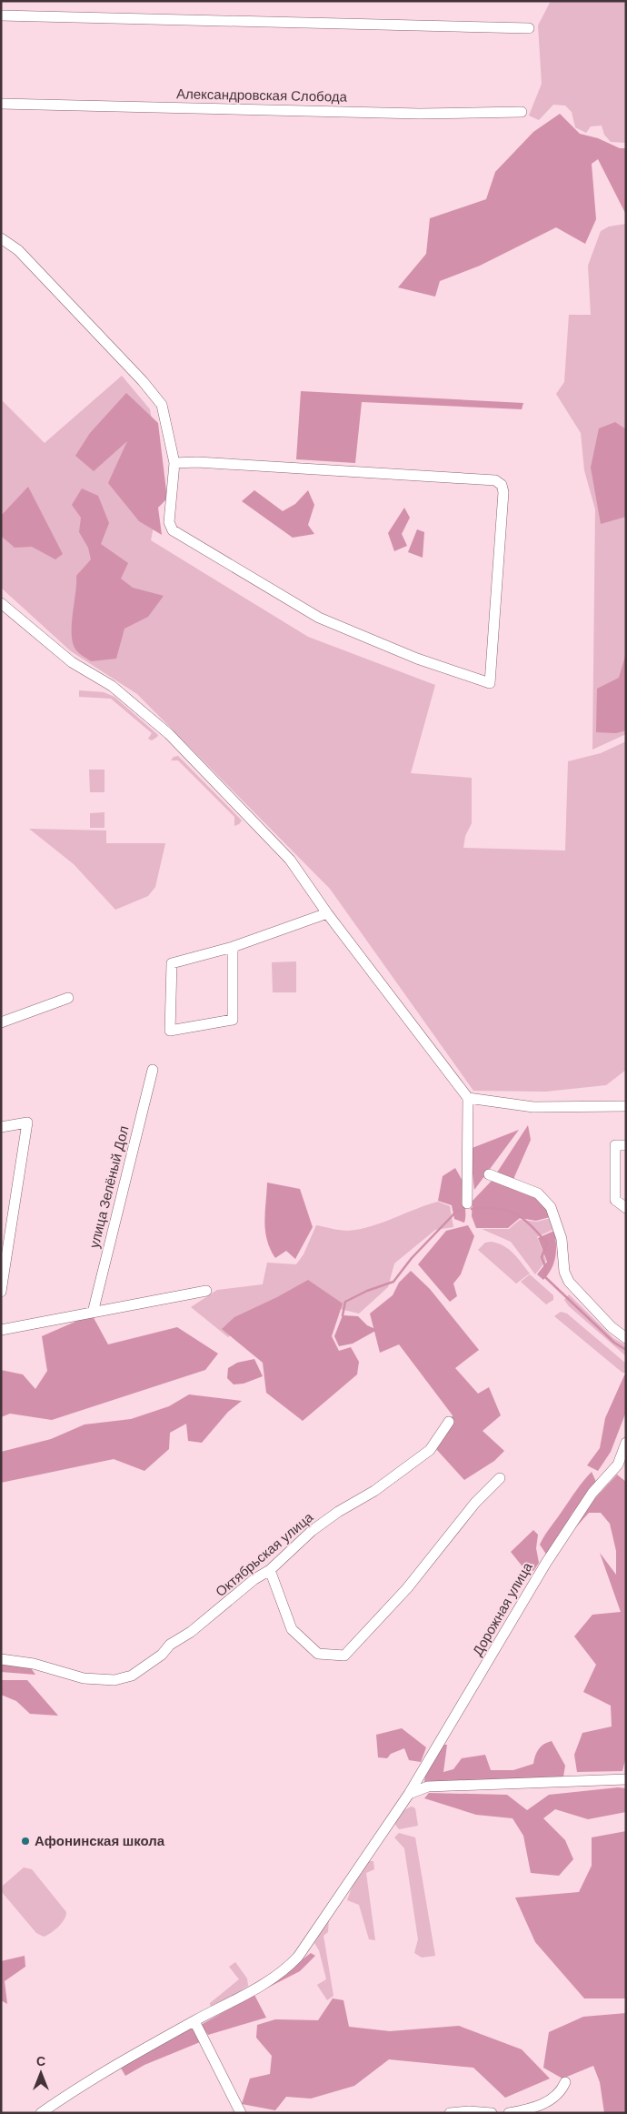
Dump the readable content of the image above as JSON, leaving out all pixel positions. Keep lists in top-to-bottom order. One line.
{"streets":{"street":["Александровская Слобода","улица Зелёный Дол","Октябрьская улица","Дорожная улица"]},"places":["Афонинская школа"],"north":"top"}
